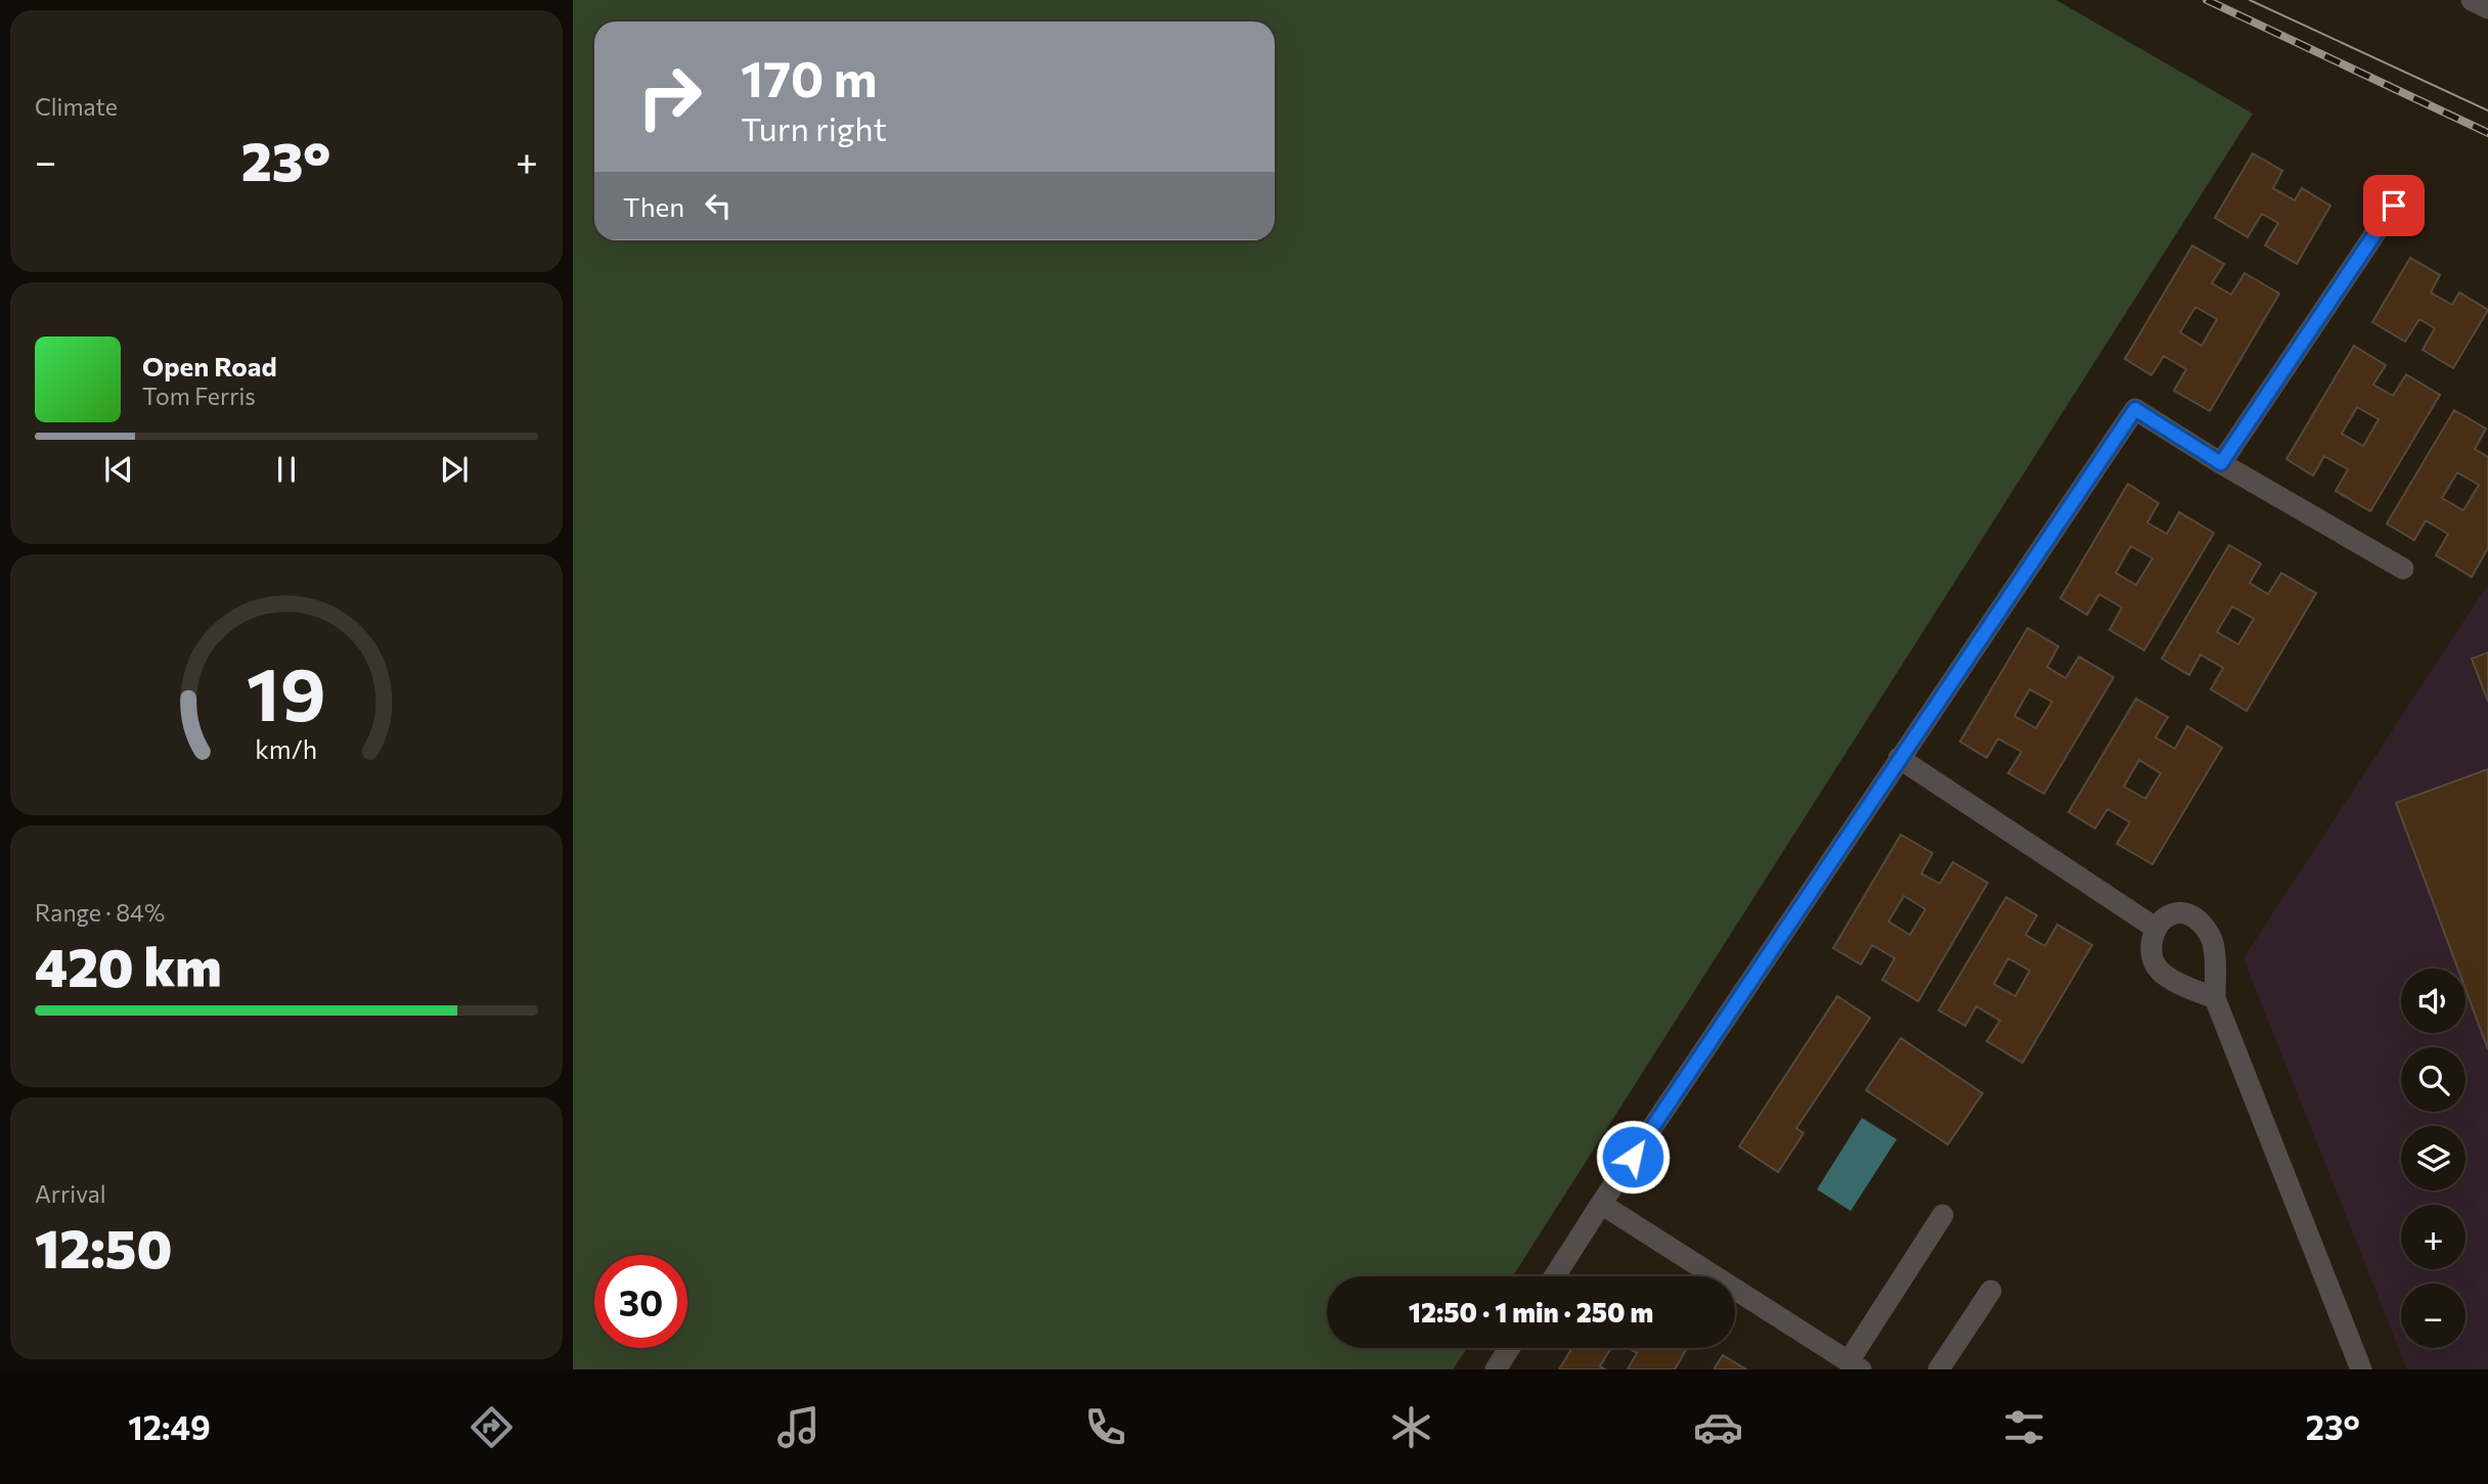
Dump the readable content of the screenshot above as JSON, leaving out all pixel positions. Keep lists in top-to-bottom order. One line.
{"page":{"tile":["Climate",["Range · 84%","420 km"],["Arrival","12:50"]],"turn":["170 m","Turn right"],"heat":["−","23°","+"],"then":"Then","song":["Open Road","Tom Ferris"],"map_buttons":["+","−"],"limit":"30","trip":"12:50 · 1 min · 250 m","tabs":["12:49","23°"],"gauge":["19","km/h"]}}
